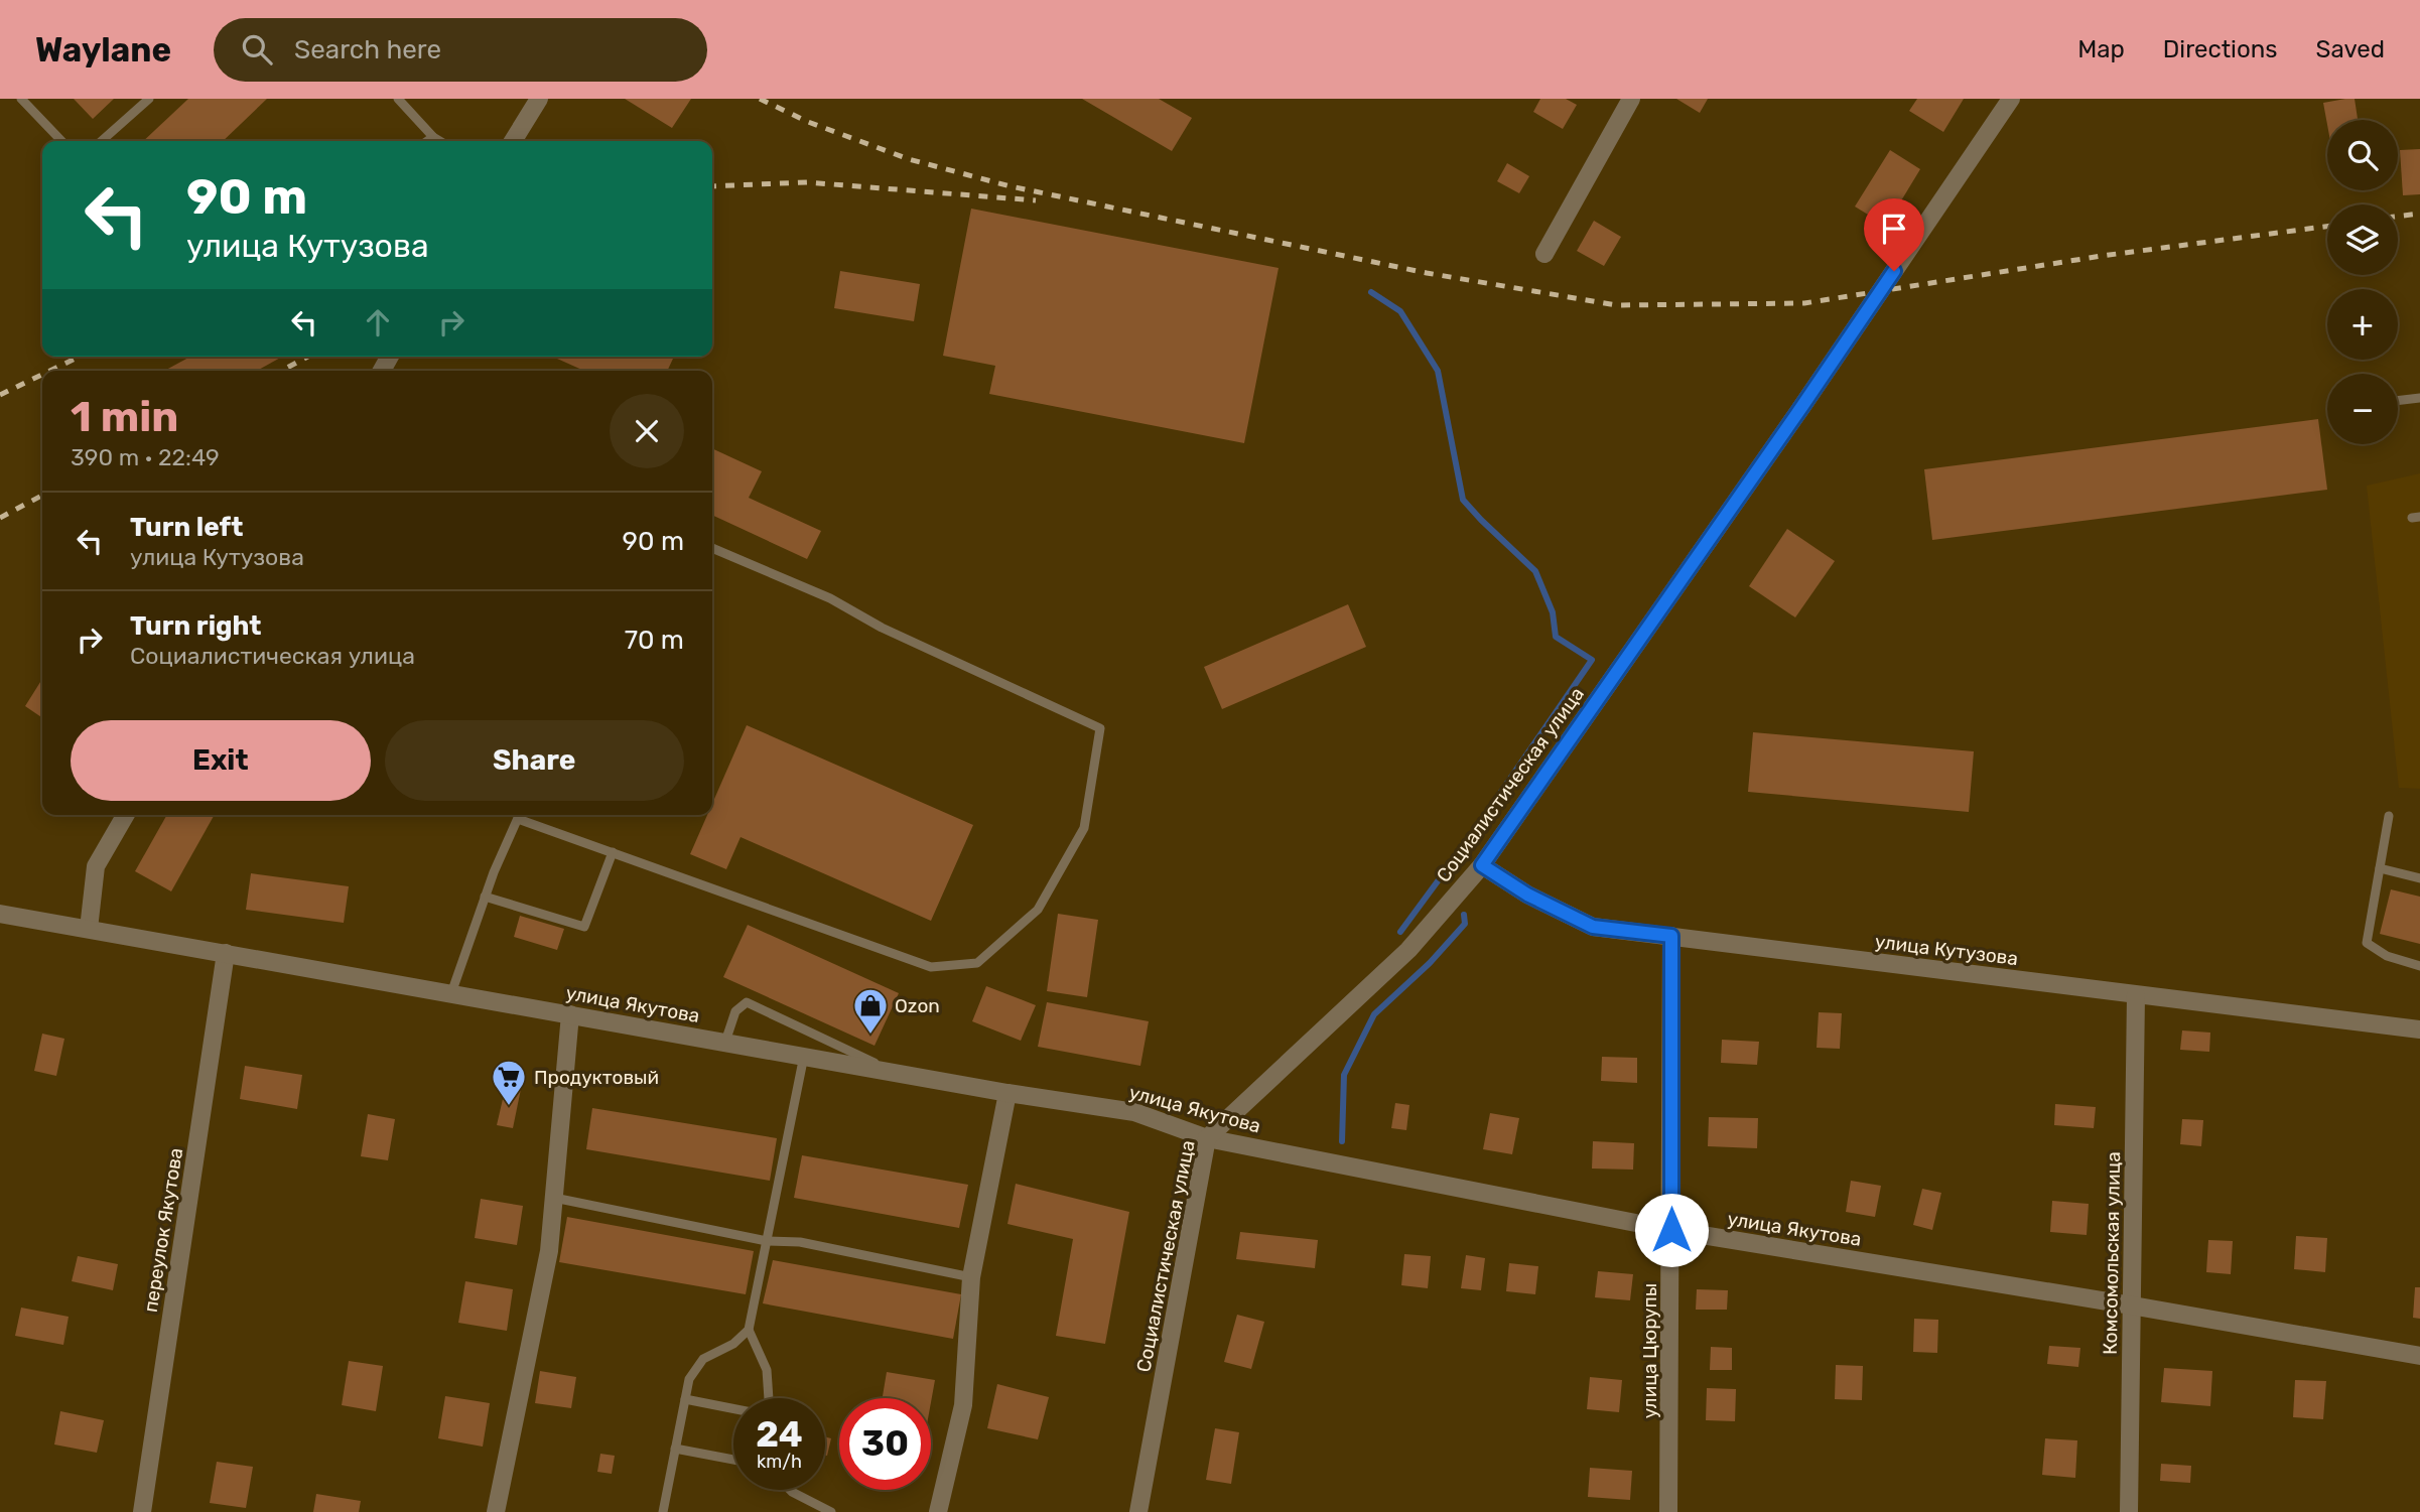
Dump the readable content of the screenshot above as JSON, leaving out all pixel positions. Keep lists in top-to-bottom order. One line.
{"streets":{"street":["Социалистическая улица","улица Кутузова","улица Якутова","переулок Якутова","Комсомольская улица","улица Цюрупы"]},"crossings":[["Социалистическая улица","улица Кутузова"],["Социалистическая улица","улица Якутова"],["улица Кутузова","Комсомольская улица"],["улица Кутузова","улица Цюрупы"],["улица Якутова","переулок Якутова"],["улица Якутова","Комсомольская улица"],["улица Якутова","улица Цюрупы"]],"places":{"shop":["Ozon"],"supermarket":["Продуктовый"]},"page":{"header":"Waylane","search":"Search here","nav":["Map","Directions","Saved"],"map_buttons":["+","−"],"turn":["90 m","улица Кутузова"],"heading":["1 min","390 m · 22:49"],"list":[{"name":"Turn left","note":"улица Кутузова","value":"90 m"},{"name":"Turn right","note":"Социалистическая улица","value":"70 m"}],"buttons":["Exit","Share"],"speed":"24 km/h","limit":"30"}}
